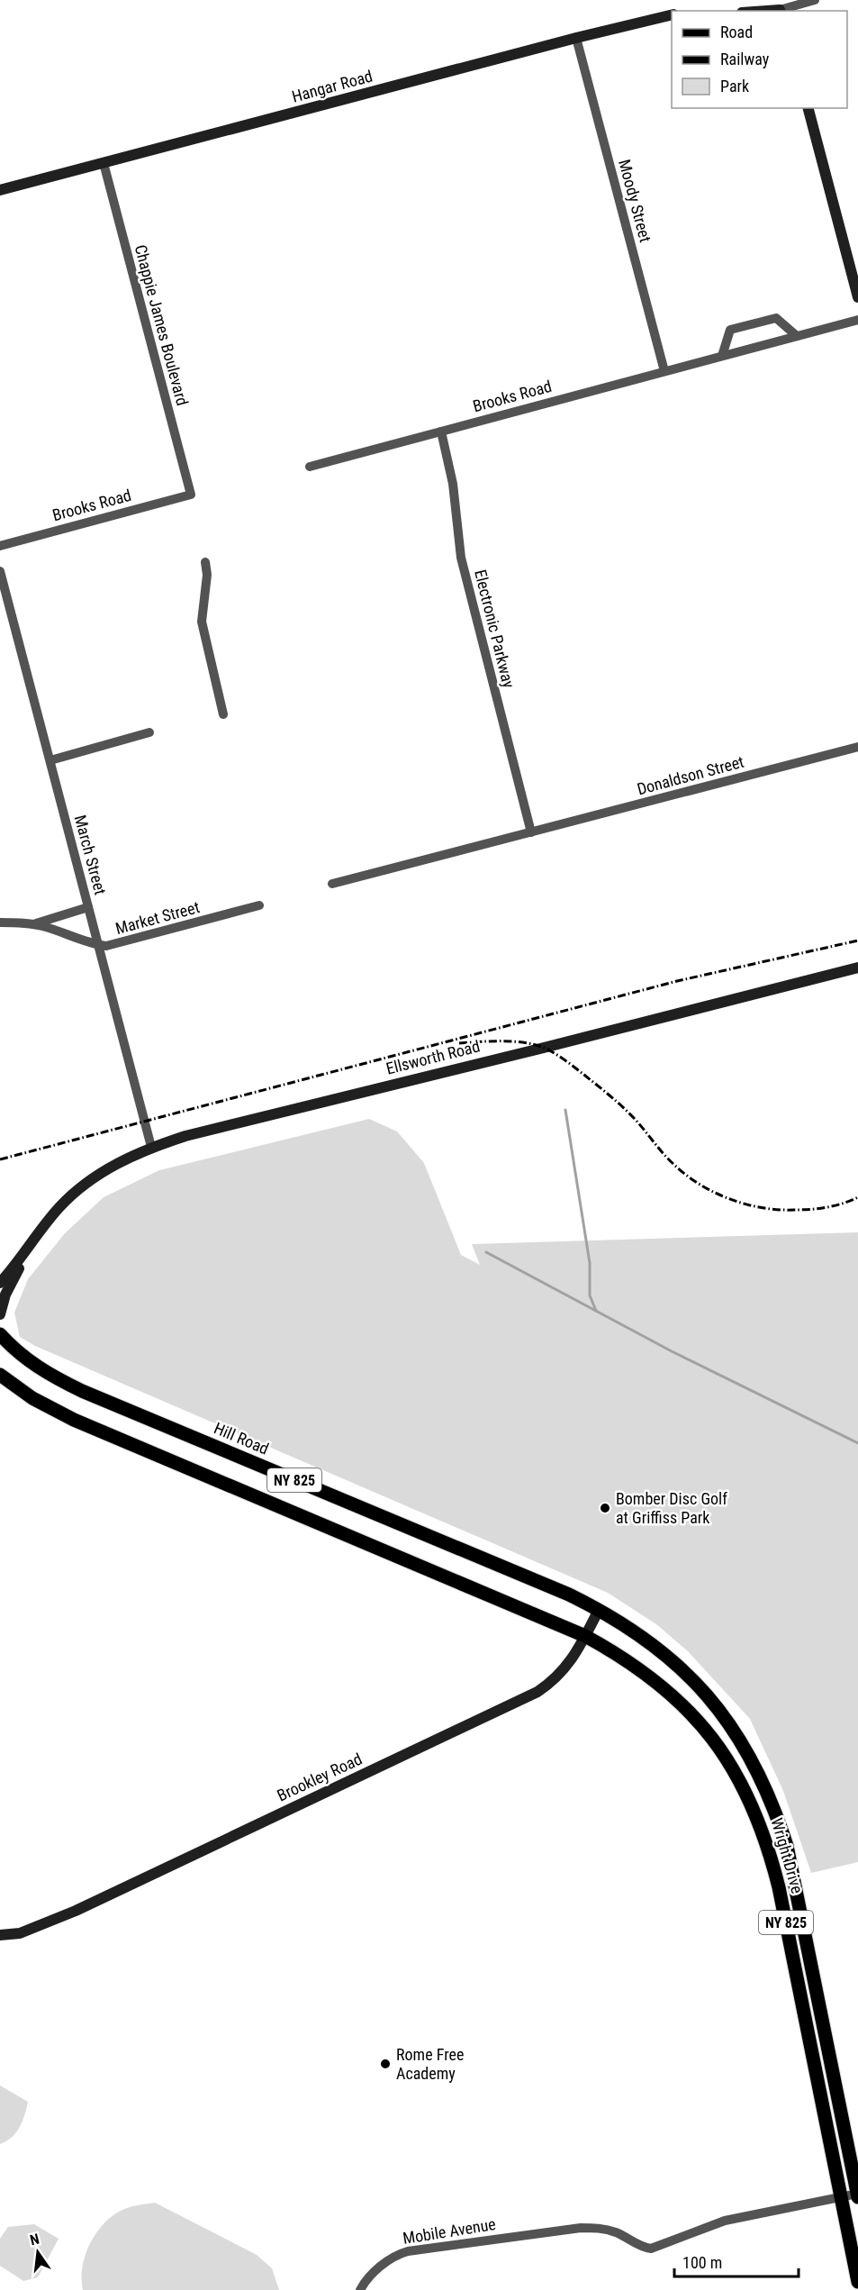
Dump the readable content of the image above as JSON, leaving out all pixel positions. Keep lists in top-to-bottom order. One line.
{"streets":{"main road":["Hill Road","NY 825","Wright Drive"],"street":["Hangar Road","Moody Street","Chappie James Boulevard","Brooks Road","Electronic Parkway","Donaldson Street","March Street","Market Street","Ellsworth Road","Brookley Road","Mobile Avenue"]},"crossings":[["Hangar Road","Moody Street"],["Hangar Road","Chappie James Boulevard"],["Moody Street","Brooks Road"],["Chappie James Boulevard","Brooks Road"],["Brooks Road","Electronic Parkway"],["Electronic Parkway","Donaldson Street"],["March Street","Market Street"],["March Street","Ellsworth Road"],["Hill Road","Brookley Road"],["Hill Road","Wright Drive"],["NY 825","Brookley Road"],["NY 825","Wright Drive"],["Brookley Road","Wright Drive"],["Wright Drive","Mobile Avenue"]],"places":["Bomber Disc Golf at Griffiss Park","Rome Free Academy"],"legend":["Road","Railway","Park"],"scale_bar":"100 m","north":"top"}
